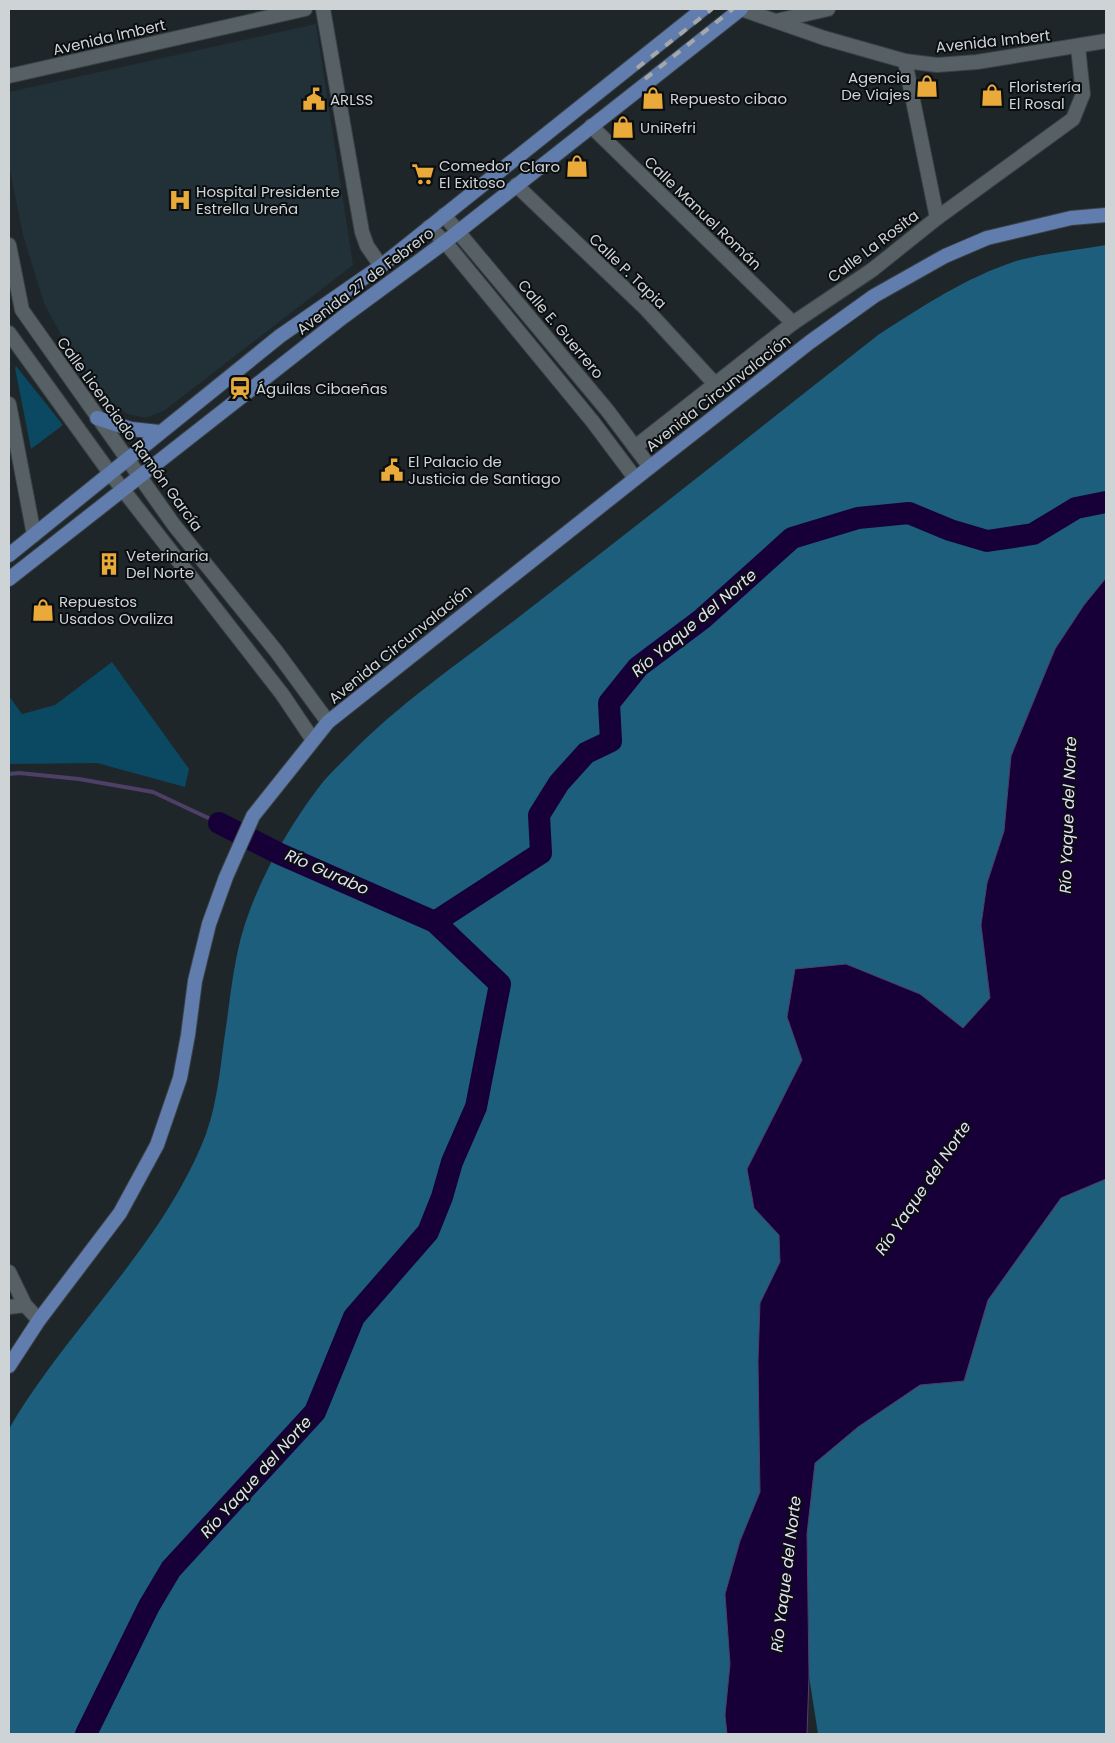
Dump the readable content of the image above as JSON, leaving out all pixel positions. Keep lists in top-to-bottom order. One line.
{"streets":{"main road":["Avenida 27 de Febrero","Avenida Circunvalación"],"street":["Avenida Imbert","Calle Manuel Román","Calle La Rosita","Calle P. Tapia","Calle E. Guerrero","Calle Licenciado Ramón García"]},"crossings":[["Avenida Imbert","Calle La Rosita"],["Avenida Imbert","Avenida 27 de Febrero"],["Calle Manuel Román","Calle La Rosita"],["Calle Manuel Román","Avenida 27 de Febrero"],["Calle La Rosita","Calle P. Tapia"],["Calle La Rosita","Calle E. Guerrero"],["Calle P. Tapia","Avenida 27 de Febrero"],["Avenida 27 de Febrero","Calle E. Guerrero"],["Avenida 27 de Febrero","Calle Licenciado Ramón García"],["Calle E. Guerrero","Avenida Circunvalación"],["Avenida Circunvalación","Calle Licenciado Ramón García"]],"water":["Río Yaque del Norte","Río Gurabo"],"places":{"shop":["Agencia De Viajes","Floristería El Rosal","Repuesto cibao","UniRefri","Claro","Repuestos Usados Ovaliza"],"public building":["ARLSS","El Palacio de Justicia de Santiago"],"supermarket":["Comedor El Exitoso"],"hospital":["Hospital Presidente Estrella Ureña"],"station":["Águilas Cibaeñas"],"building":["Veterinaria Del Norte"]}}
